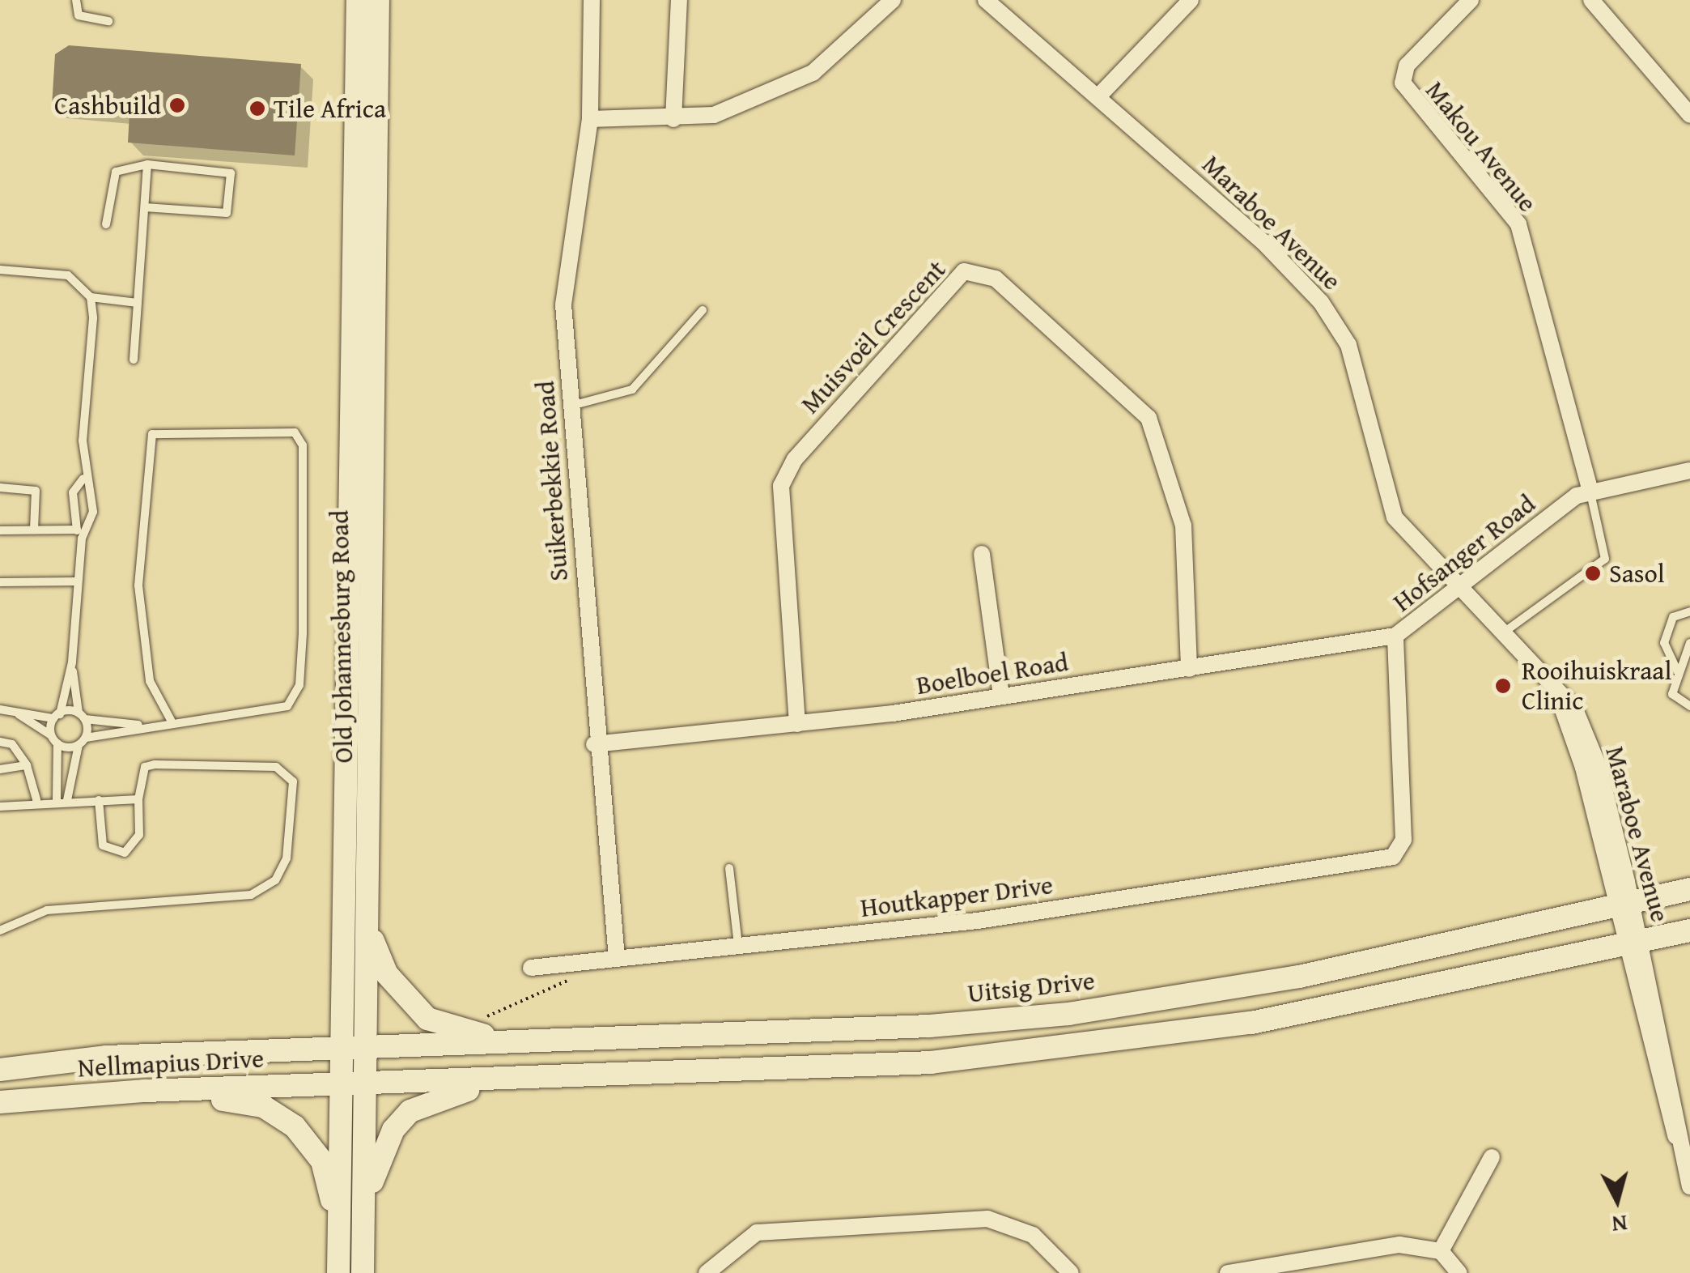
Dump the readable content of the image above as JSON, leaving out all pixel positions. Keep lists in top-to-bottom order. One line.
{"streets":{"main road":["Old Johannesburg Road","Uitsig Drive","Nellmapius Drive"],"street":["Makou Avenue","Maraboe Avenue","Muisvoël Crescent","Suikerbekkie Road","Hofsanger Road","Boelboel Road","Houtkapper Drive"]},"crossings":[["Makou Avenue","Hofsanger Road"],["Maraboe Avenue","Hofsanger Road"],["Maraboe Avenue","Uitsig Drive"],["Muisvoël Crescent","Boelboel Road"],["Suikerbekkie Road","Boelboel Road"],["Suikerbekkie Road","Houtkapper Drive"],["Hofsanger Road","Boelboel Road"],["Hofsanger Road","Houtkapper Drive"],["Old Johannesburg Road","Uitsig Drive"],["Old Johannesburg Road","Nellmapius Drive"],["Uitsig Drive","Nellmapius Drive"]],"places":["Cashbuild","Tile Africa","Sasol","Rooihuiskraal Clinic"],"north":"bottom"}
